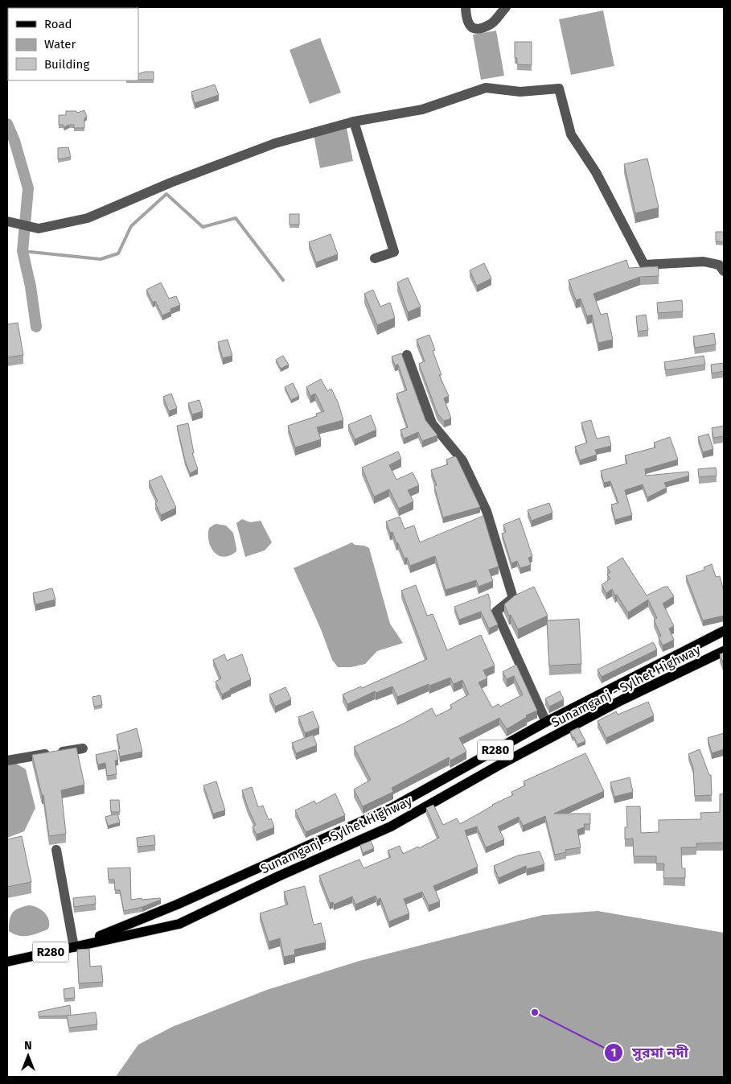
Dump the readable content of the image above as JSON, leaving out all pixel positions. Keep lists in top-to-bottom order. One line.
{"streets":{"main road":["Sunamganj - Sylhet Highway","R280"]},"places":["সুরমা নদী"],"legend":["Road","Water","Building"],"north":"top"}
